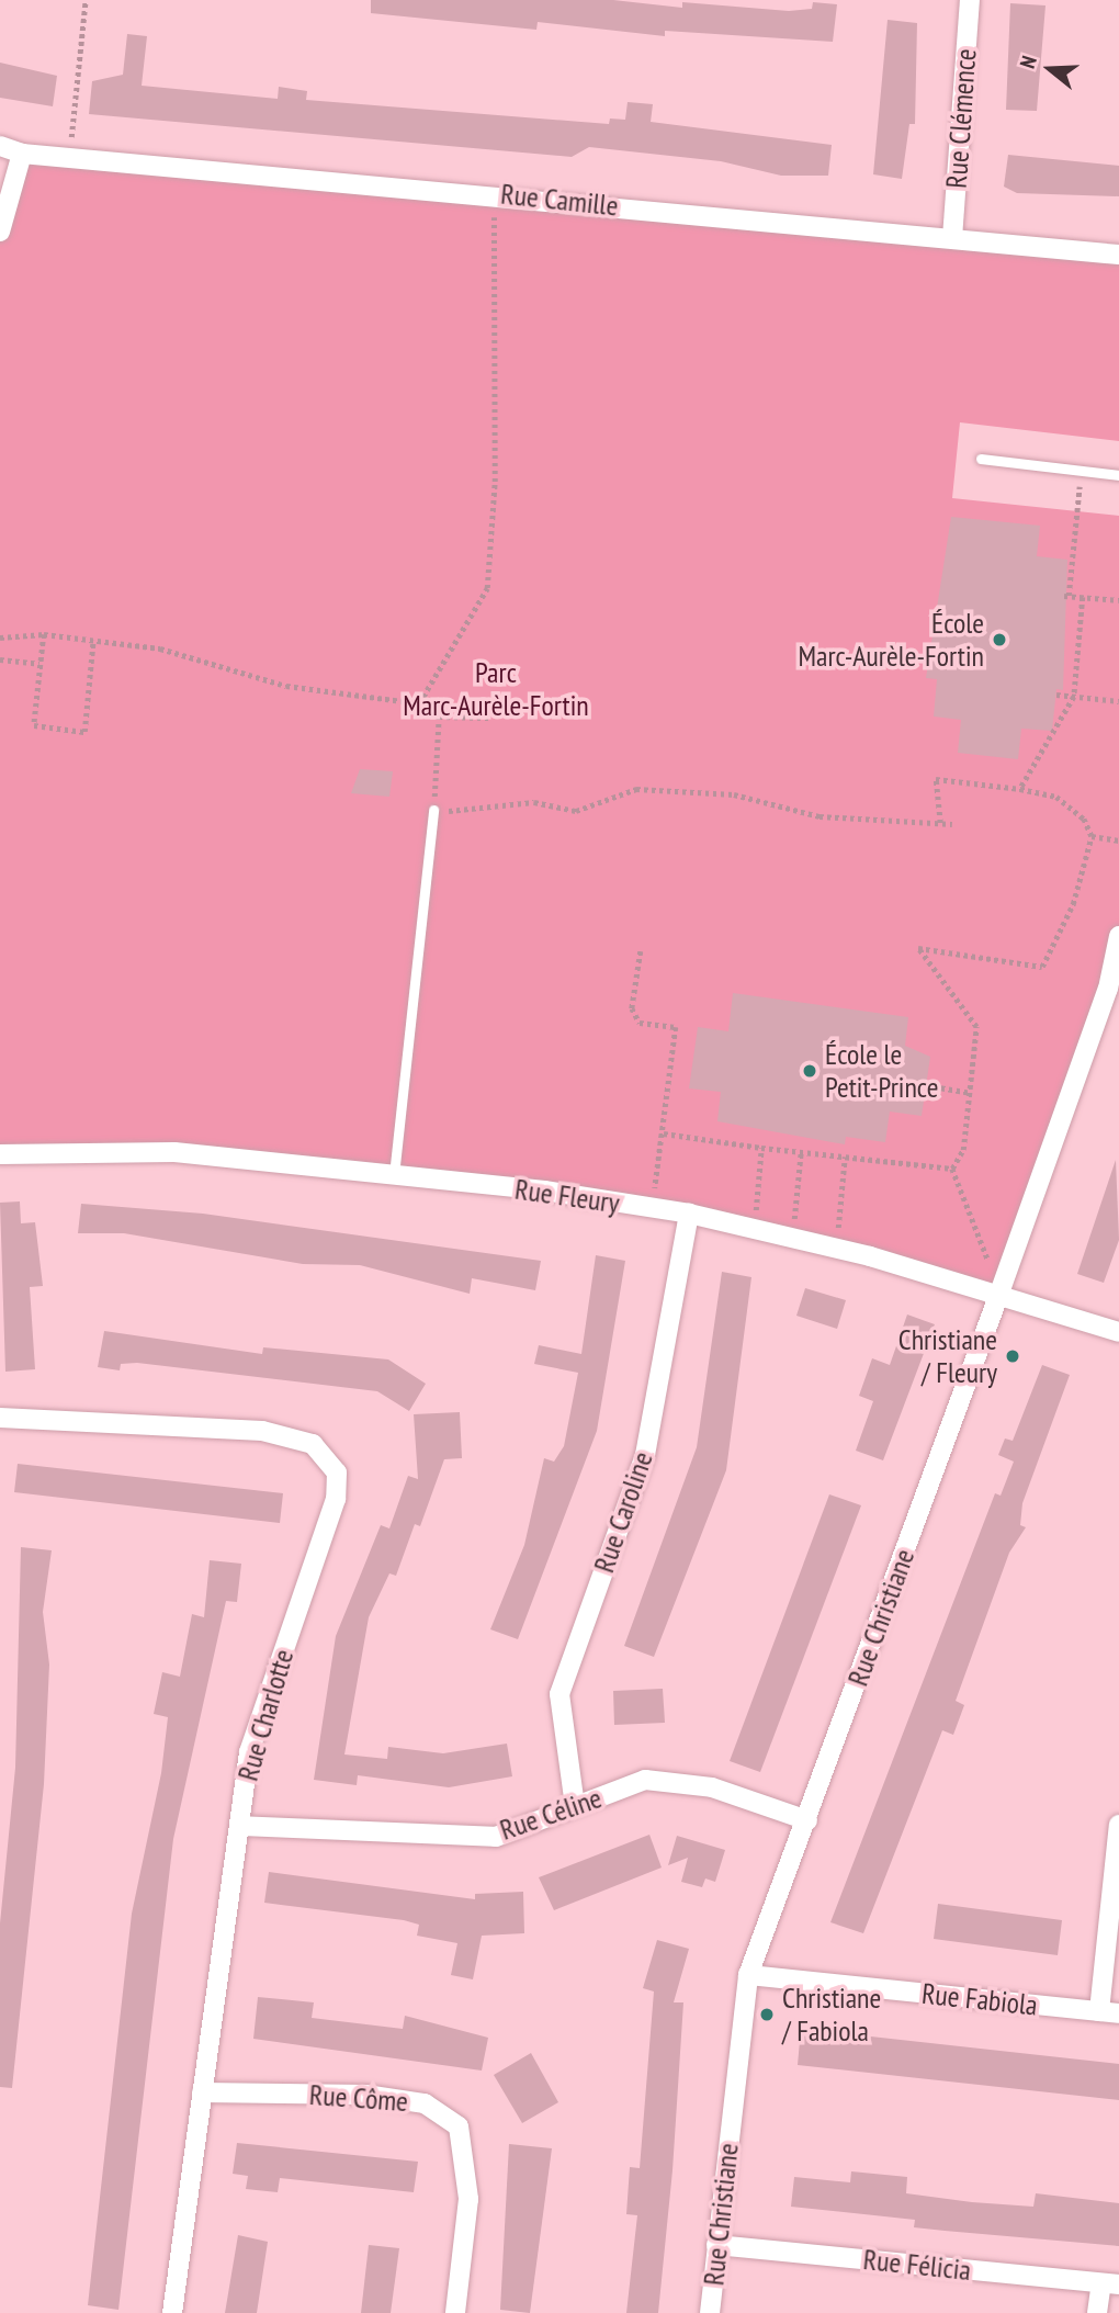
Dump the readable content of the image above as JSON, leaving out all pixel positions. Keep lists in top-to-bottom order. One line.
{"streets":{"street":["Rue Clémence","Rue Camille","Rue Fleury","Rue Caroline","Rue Christiane","Rue Charlotte","Rue Céline","Rue Fabiola","Rue Côme","Rue Félicia"]},"crossings":[["Rue Clémence","Rue Camille"],["Rue Fleury","Rue Caroline"],["Rue Fleury","Rue Christiane"],["Rue Caroline","Rue Céline"],["Rue Christiane","Rue Céline"],["Rue Christiane","Rue Fabiola"],["Rue Christiane","Rue Félicia"],["Rue Charlotte","Rue Céline"],["Rue Charlotte","Rue Côme"]],"parks":["Parc Marc-Aurèle-Fortin"],"places":["École Marc-Aurèle-Fortin","École le Petit-Prince","Christiane / Fleury","Christiane / Fabiola"],"north":"left"}
